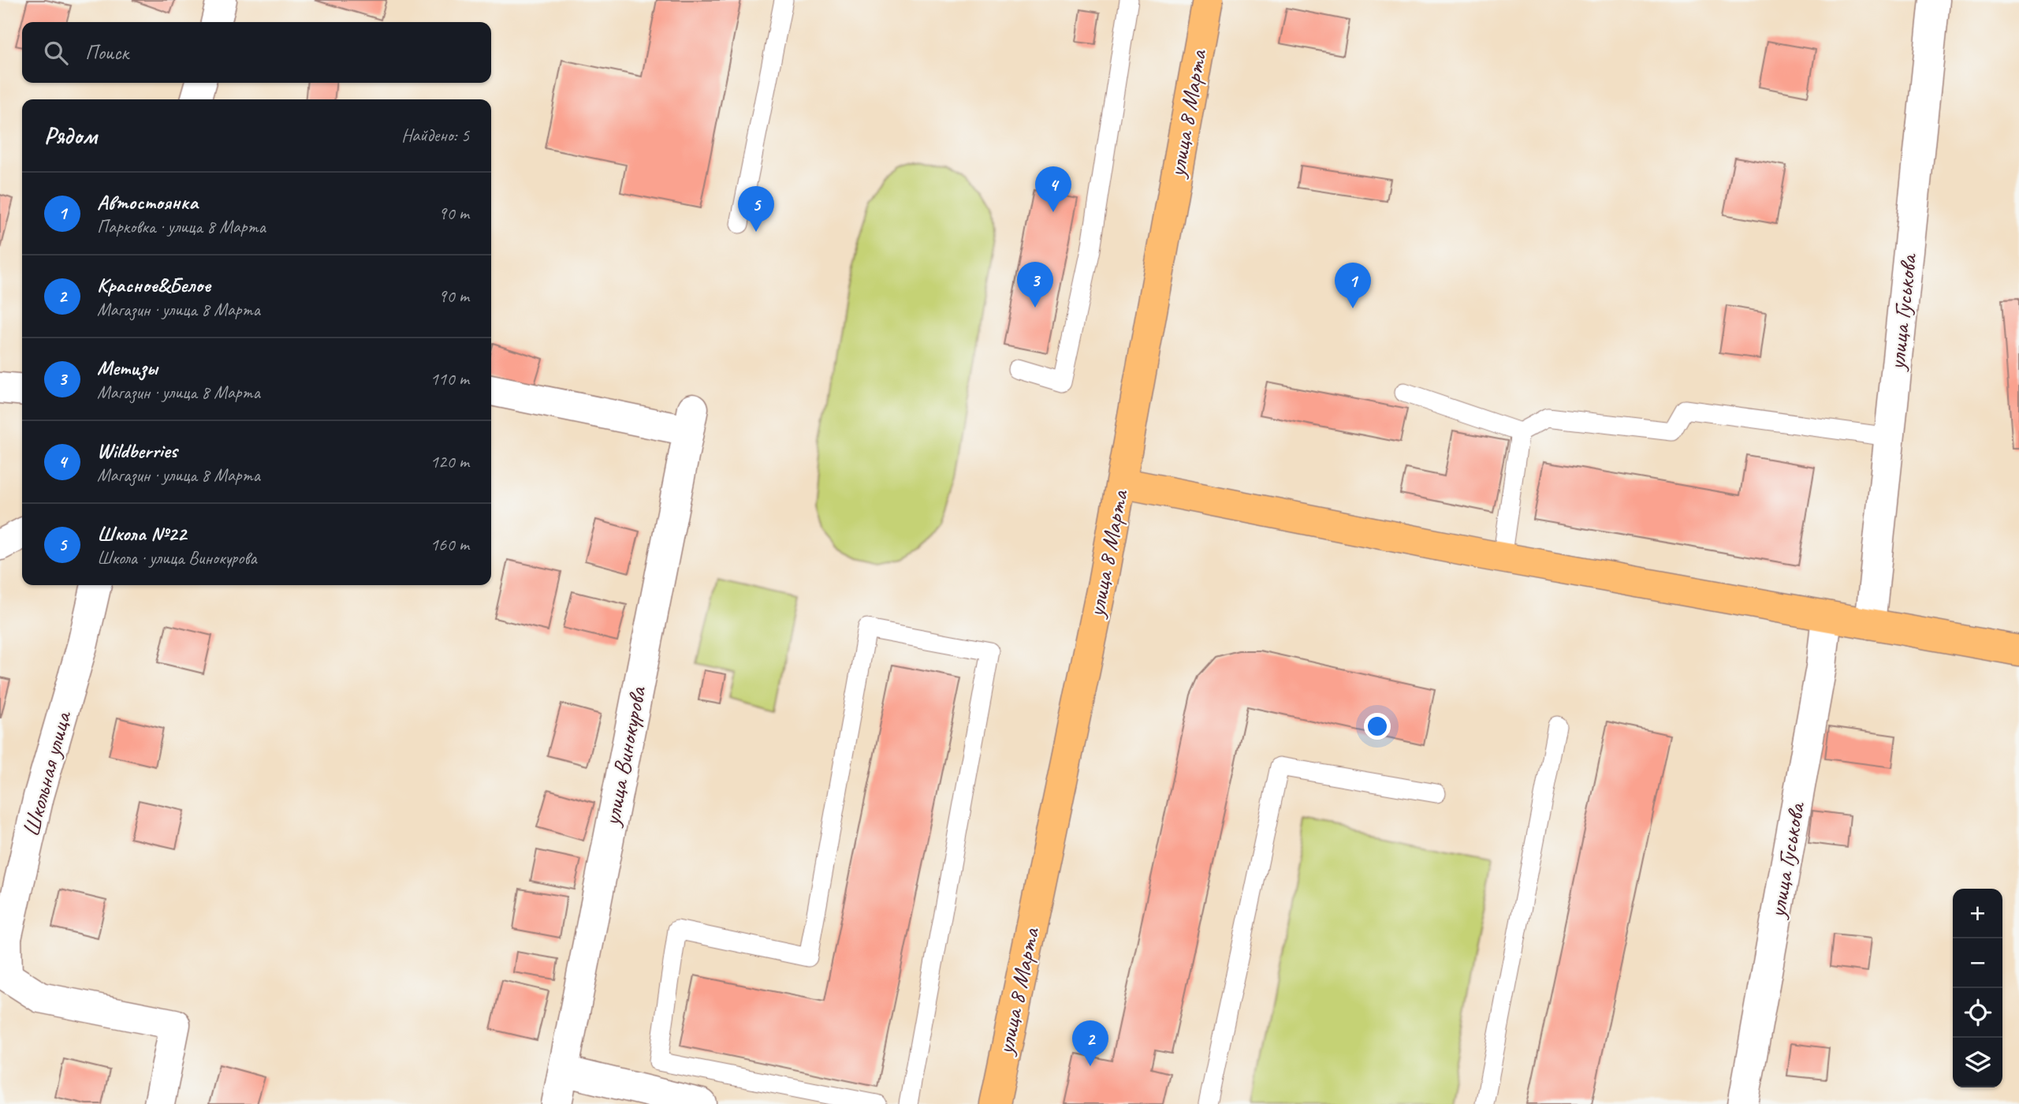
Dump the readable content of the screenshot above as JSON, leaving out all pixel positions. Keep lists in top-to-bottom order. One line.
{"streets":{"main road":["улица 8 Марта"],"street":["улица Гуськова","улица Винокурова","Школьная улица"]},"page":{"search":"Поиск","heading":["Рядом","Найдено: 5"],"pins":["4","5","3","1","2"],"list":[{"mark":"1","name":"Автостоянка","note":"Парковка · улица 8 Марта","value":"90 m"},{"mark":"2","name":"Красное&Белое","note":"Магазин · улица 8 Марта","value":"90 m"},{"mark":"3","name":"Метизы","note":"Магазин · улица 8 Марта","value":"110 m"},{"mark":"4","name":"Wildberries","note":"Магазин · улица 8 Марта","value":"120 m"},{"mark":"5","name":"Школа №22","note":"Школа · улица Винокурова","value":"160 m"}],"map_buttons":["+","−"]}}
